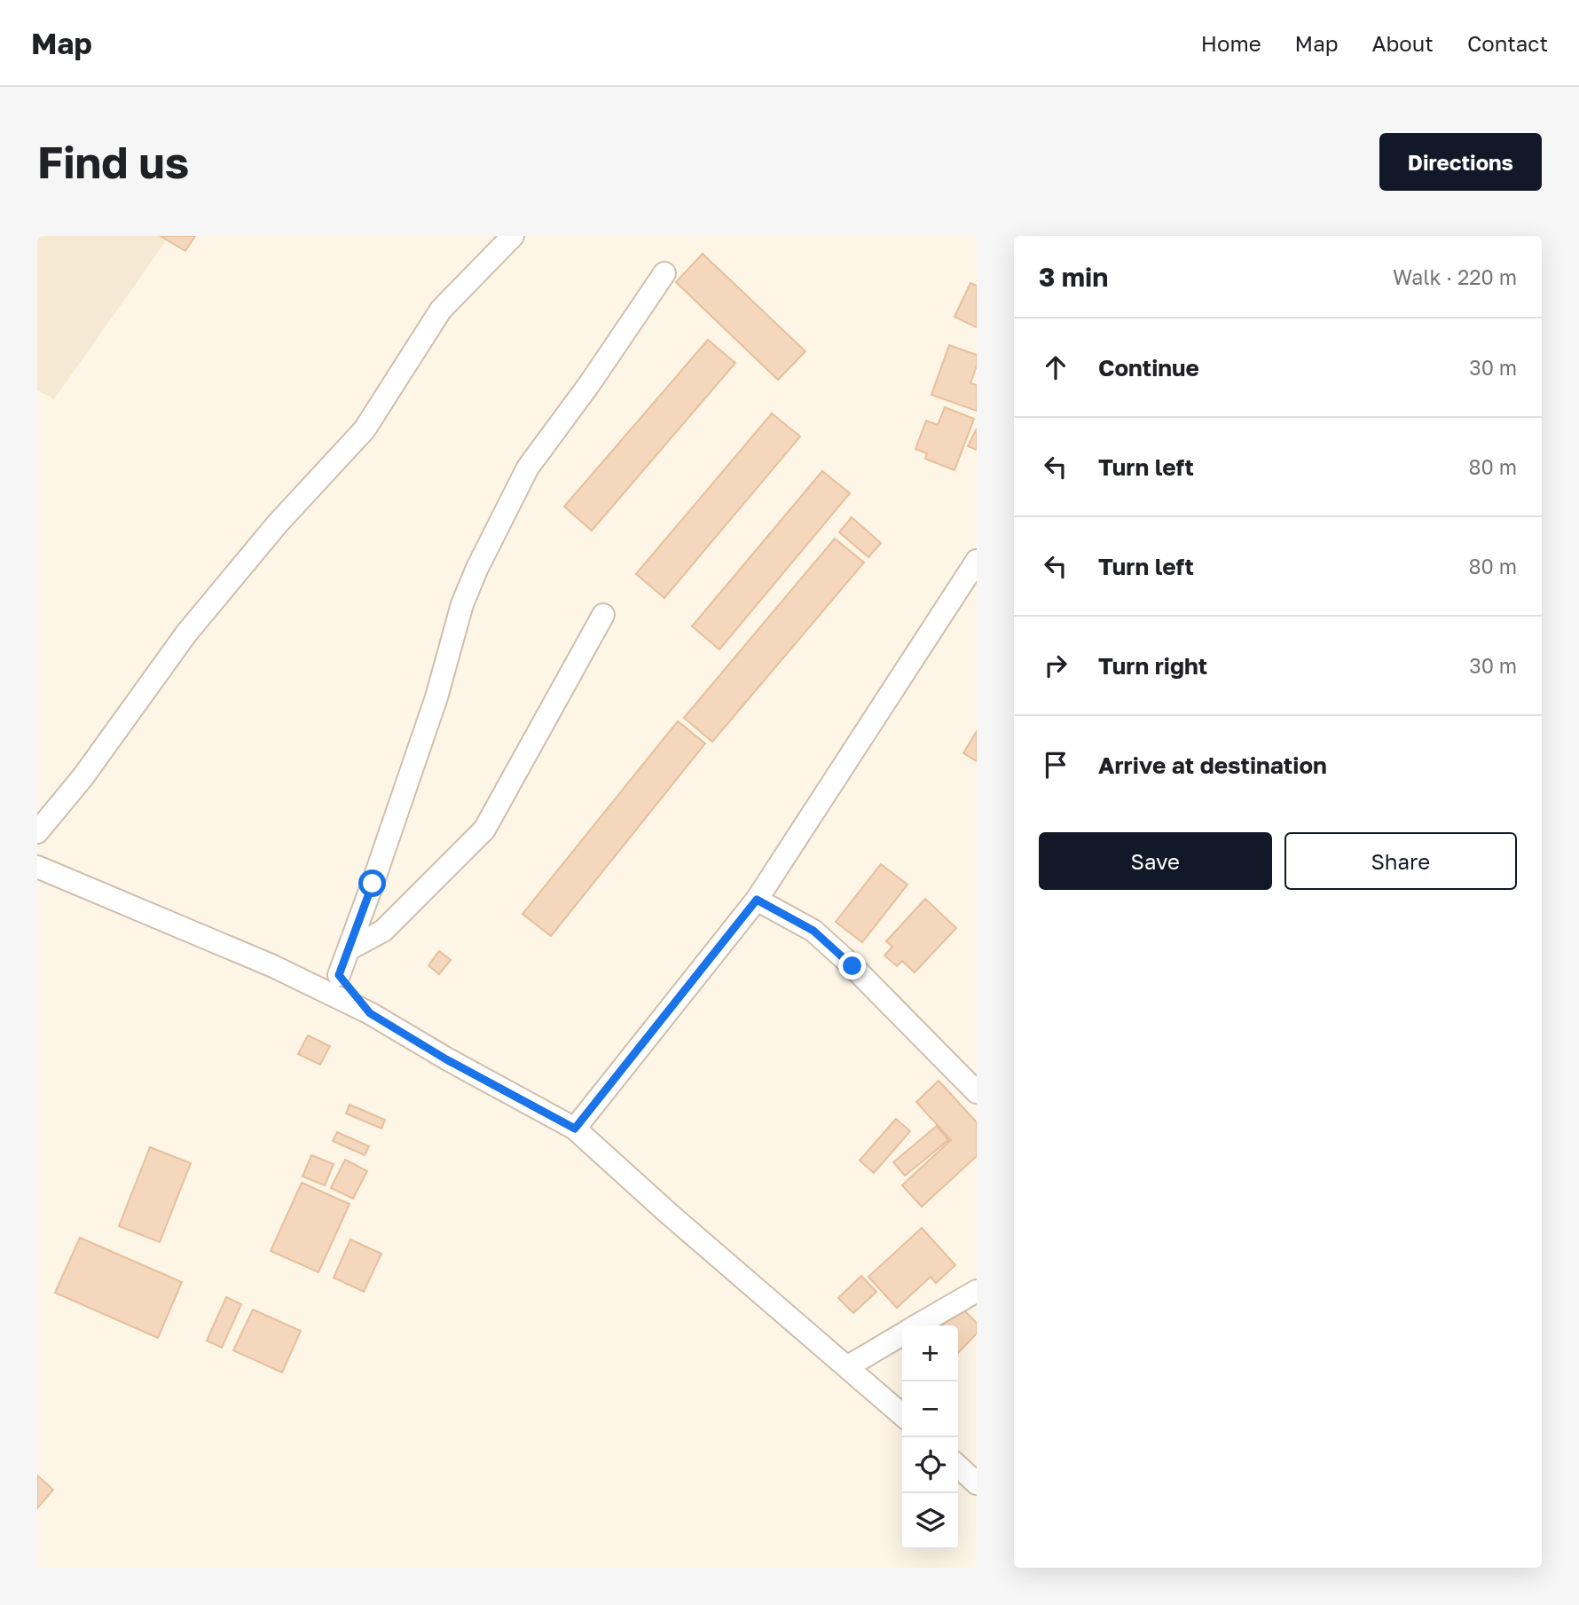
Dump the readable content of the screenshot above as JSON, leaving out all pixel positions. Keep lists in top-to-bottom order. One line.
{"page":{"header":"Map","nav":["Home","Map","About","Contact"],"buttons":["Directions",["Save","Share"]],"title":"Find us","heading":["3 min","Walk · 220 m"],"list":[["Continue","30 m"],["Turn left","80 m"],["Turn left","80 m"],["Turn right","30 m"],"Arrive at destination"],"map_buttons":["+","−"]}}
